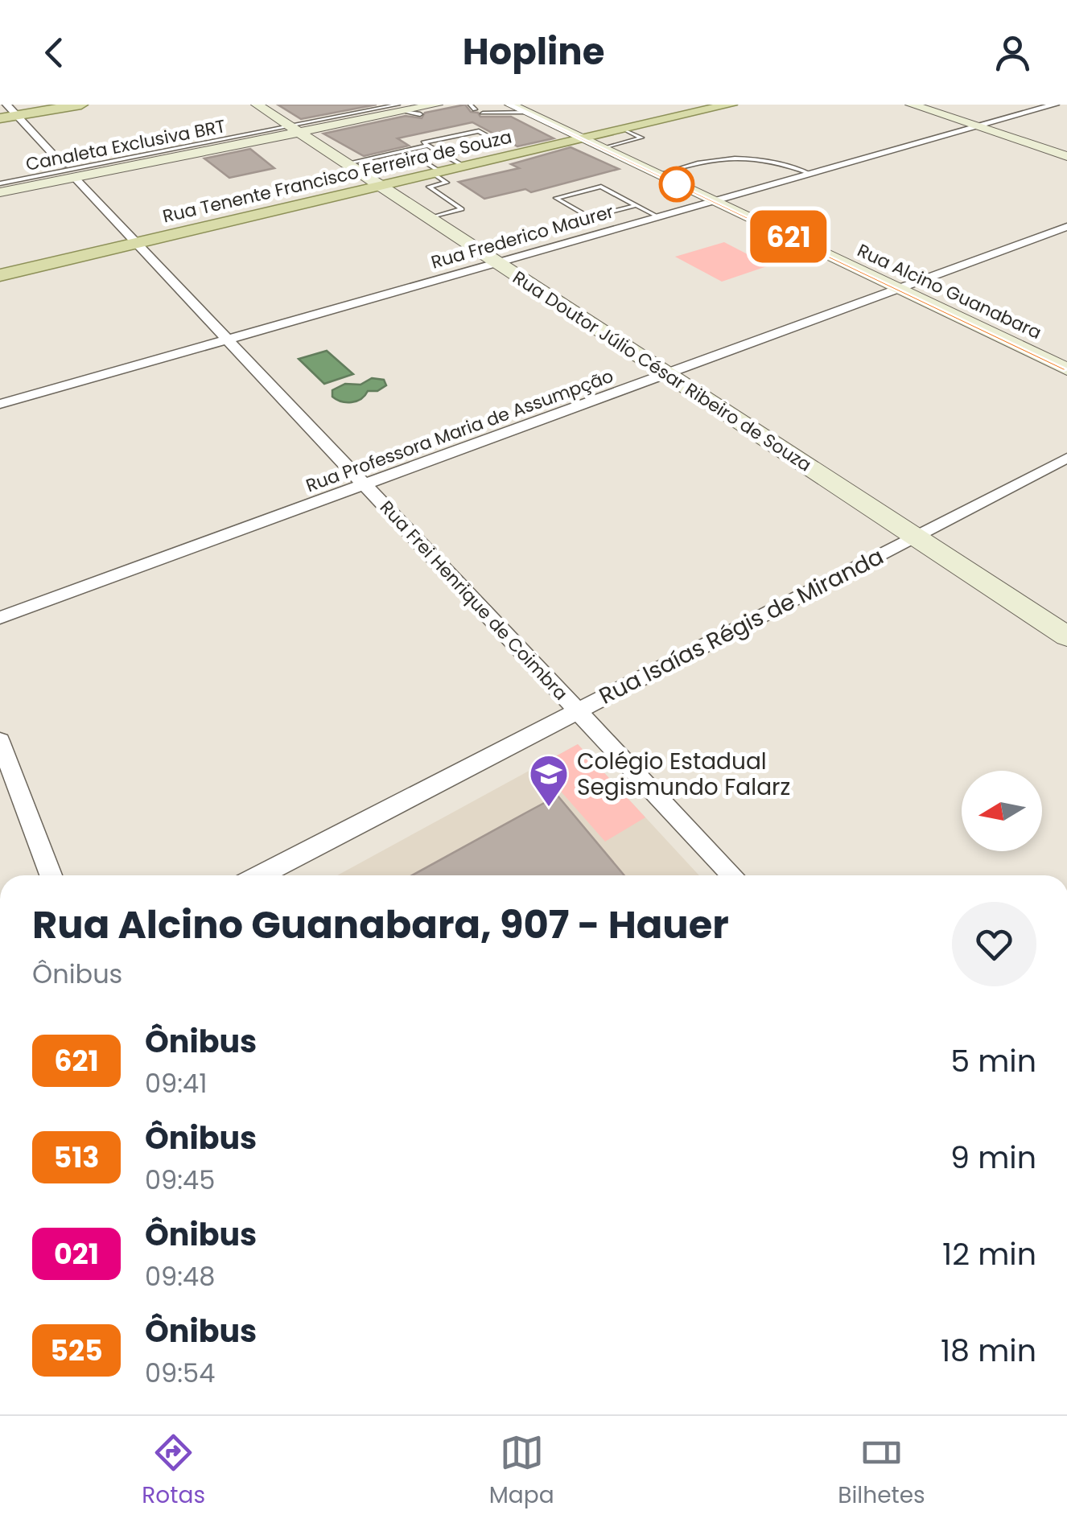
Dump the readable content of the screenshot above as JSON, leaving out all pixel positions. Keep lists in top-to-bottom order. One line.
{"streets":{"main road":["Rua Tenente Francisco Ferreira de Souza","Rua Alcino Guanabara","Rua Doutor Júlio César Ribeiro de Souza"],"street":["Rua Frederico Maurer","Rua Professora Maria de Assumpção","Rua Frei Henrique de Coimbra","Rua Isaías Régis de Miranda"],"lane":["Canaleta Exclusiva BRT"]},"crossings":[["Canaleta Exclusiva BRT","Rua Doutor Júlio César Ribeiro de Souza"],["Rua Tenente Francisco Ferreira de Souza","Rua Alcino Guanabara"],["Rua Tenente Francisco Ferreira de Souza","Rua Doutor Júlio César Ribeiro de Souza"],["Rua Tenente Francisco Ferreira de Souza","Rua Frei Henrique de Coimbra"],["Rua Frederico Maurer","Rua Alcino Guanabara"],["Rua Frederico Maurer","Rua Doutor Júlio César Ribeiro de Souza"],["Rua Frederico Maurer","Rua Frei Henrique de Coimbra"],["Rua Alcino Guanabara","Rua Professora Maria de Assumpção"],["Rua Doutor Júlio César Ribeiro de Souza","Rua Professora Maria de Assumpção"],["Rua Doutor Júlio César Ribeiro de Souza","Rua Isaías Régis de Miranda"],["Rua Professora Maria de Assumpção","Rua Frei Henrique de Coimbra"],["Rua Frei Henrique de Coimbra","Rua Isaías Régis de Miranda"]],"places":{"school or university":["Colégio Estadual Segismundo Falarz"]},"lines":["bus line 621"],"north":"left","page":{"header":"Hopline","on_map":"621","heading":["Rua Alcino Guanabara, 907 - Hauer","Ônibus"],"list":[{"mark":"621","name":"Ônibus","note":"09:41","value":"5 min"},{"mark":"513","name":"Ônibus","note":"09:45","value":"9 min"},{"mark":"021","name":"Ônibus","note":"09:48","value":"12 min"},{"mark":"525","name":"Ônibus","note":"09:54","value":"18 min"}],"tabs":["Rotas","Mapa","Bilhetes"]}}
